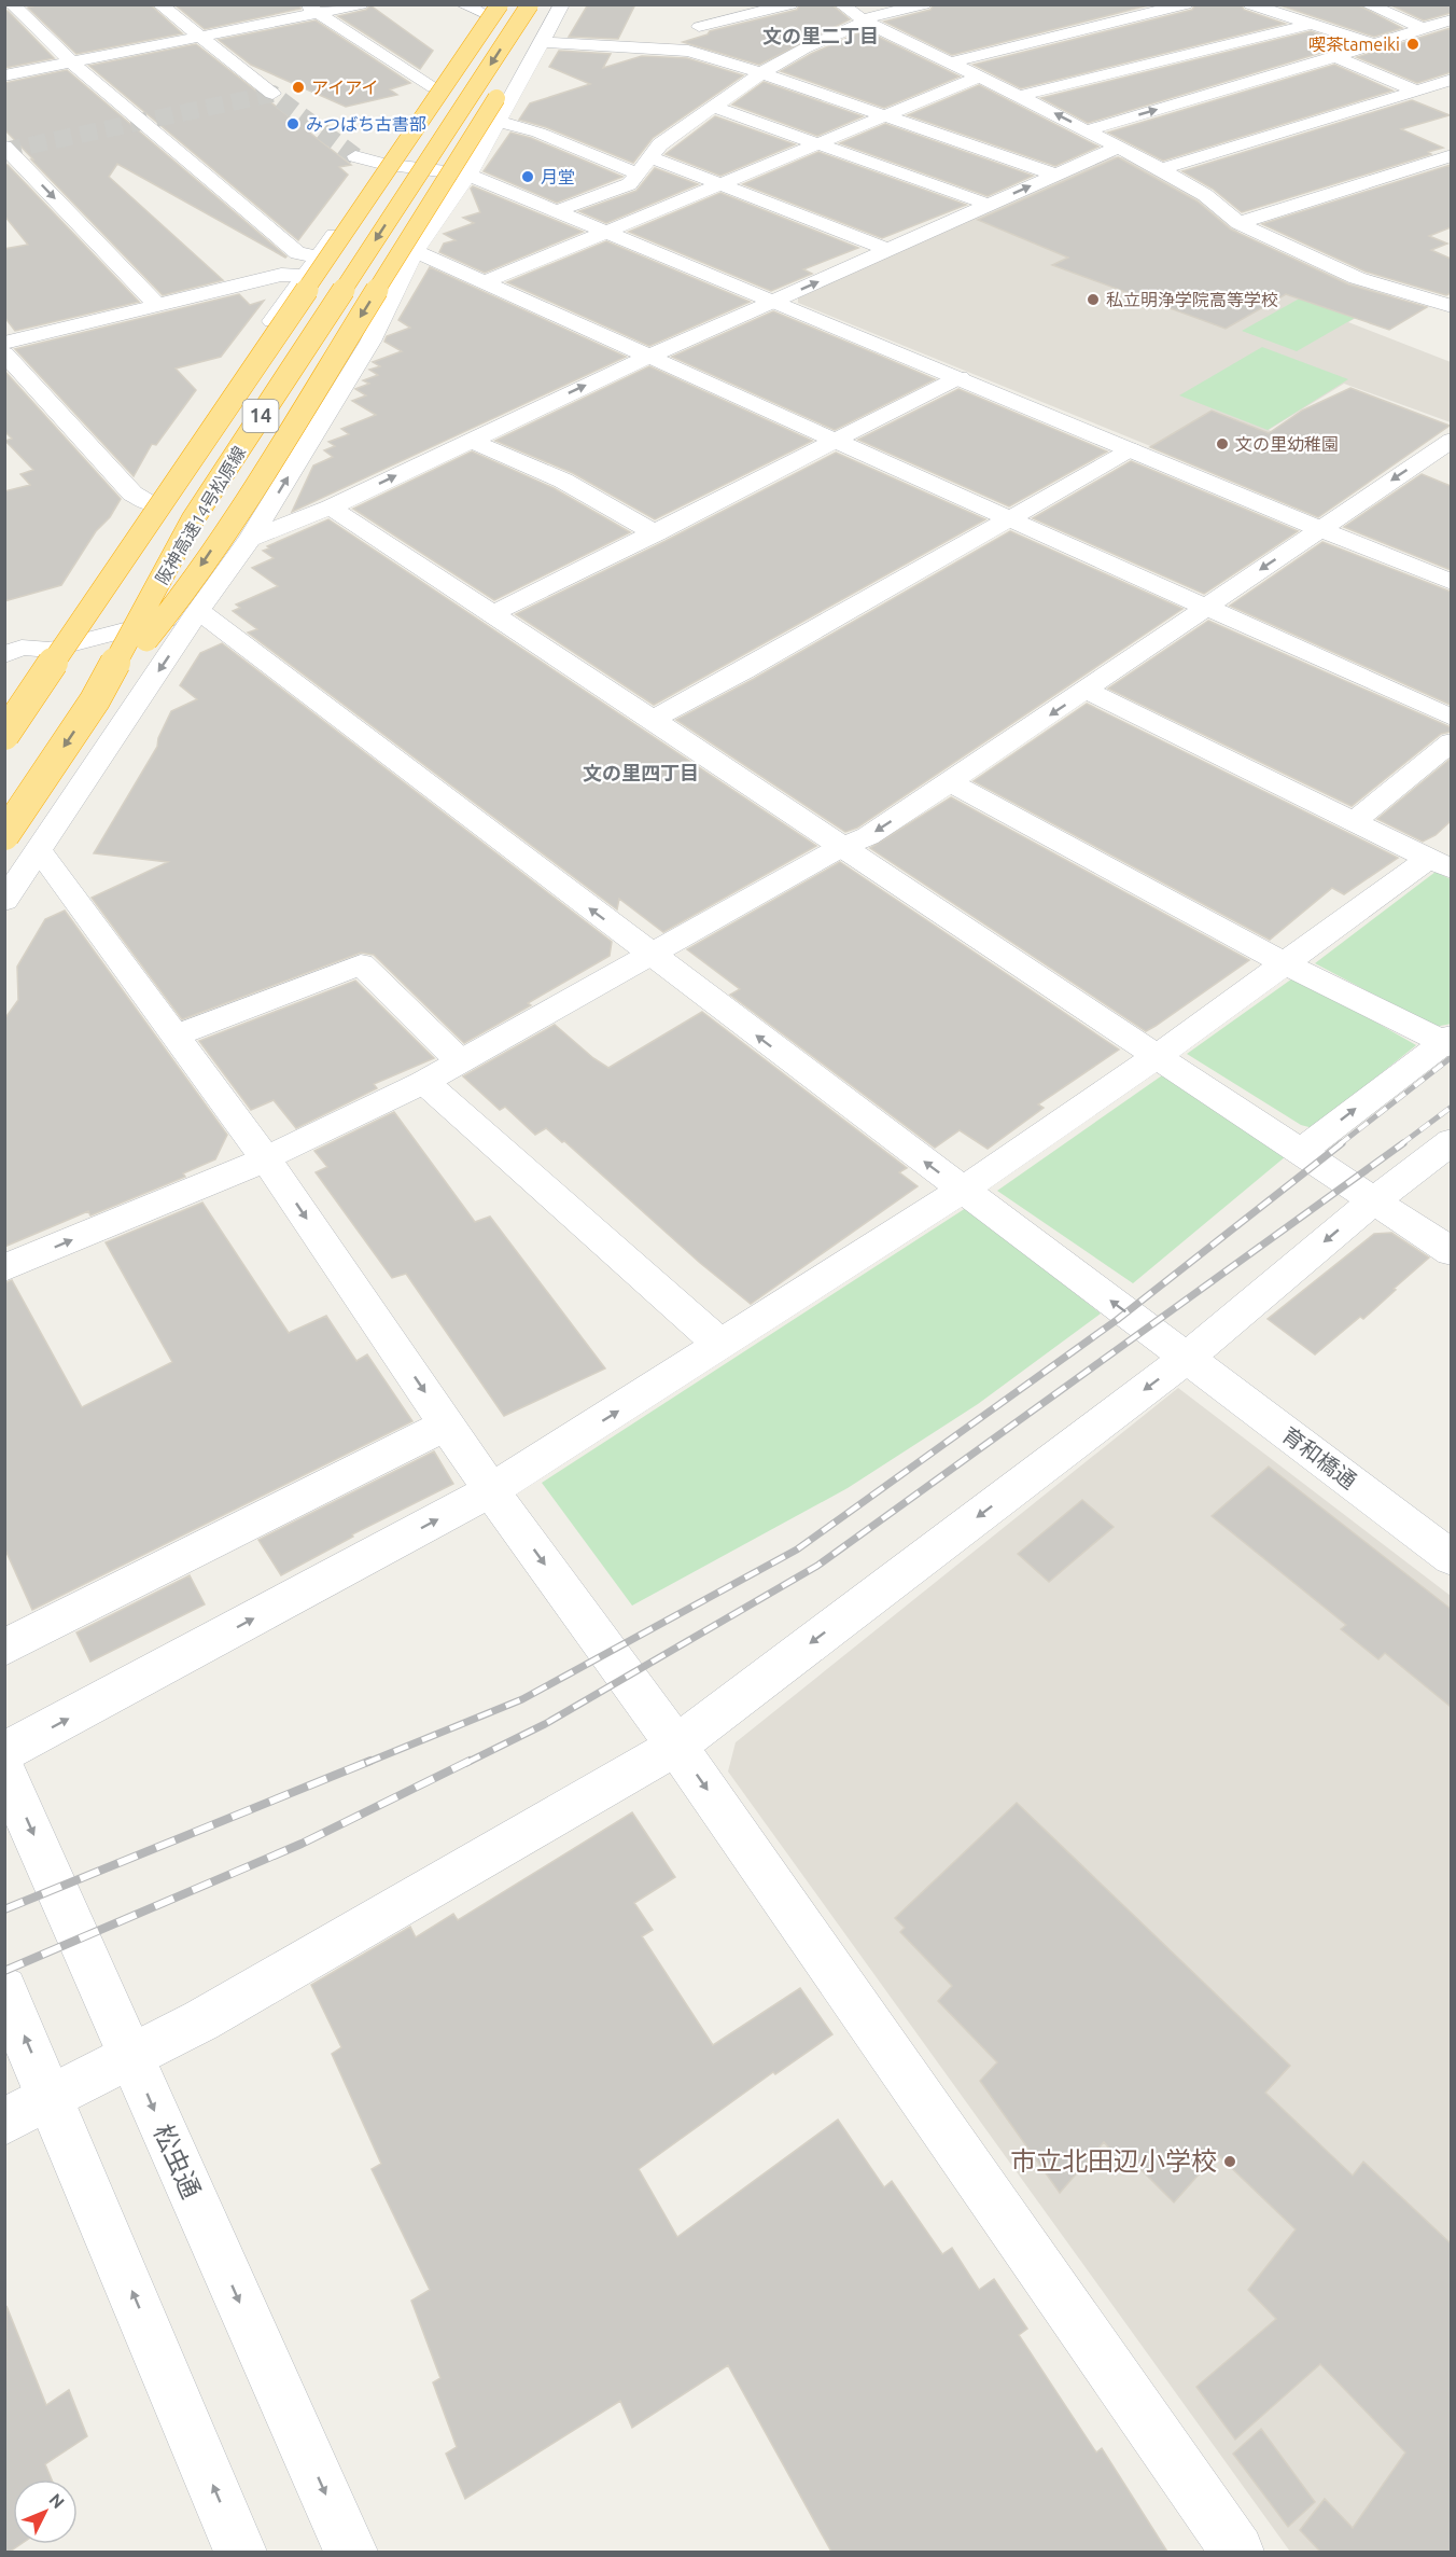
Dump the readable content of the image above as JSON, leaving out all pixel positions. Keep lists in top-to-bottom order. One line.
{"streets":{"highway":["14","阪神高速14号松原線"],"street":["育和橋通","松虫通"]},"districts":["文の里二丁目","文の里四丁目"],"places":["喫茶tameiki","アイアイ","みつばち古書部","月堂","私立明浄学院高等学校","文の里幼稚園","市立北田辺小学校"],"north":"top right"}
